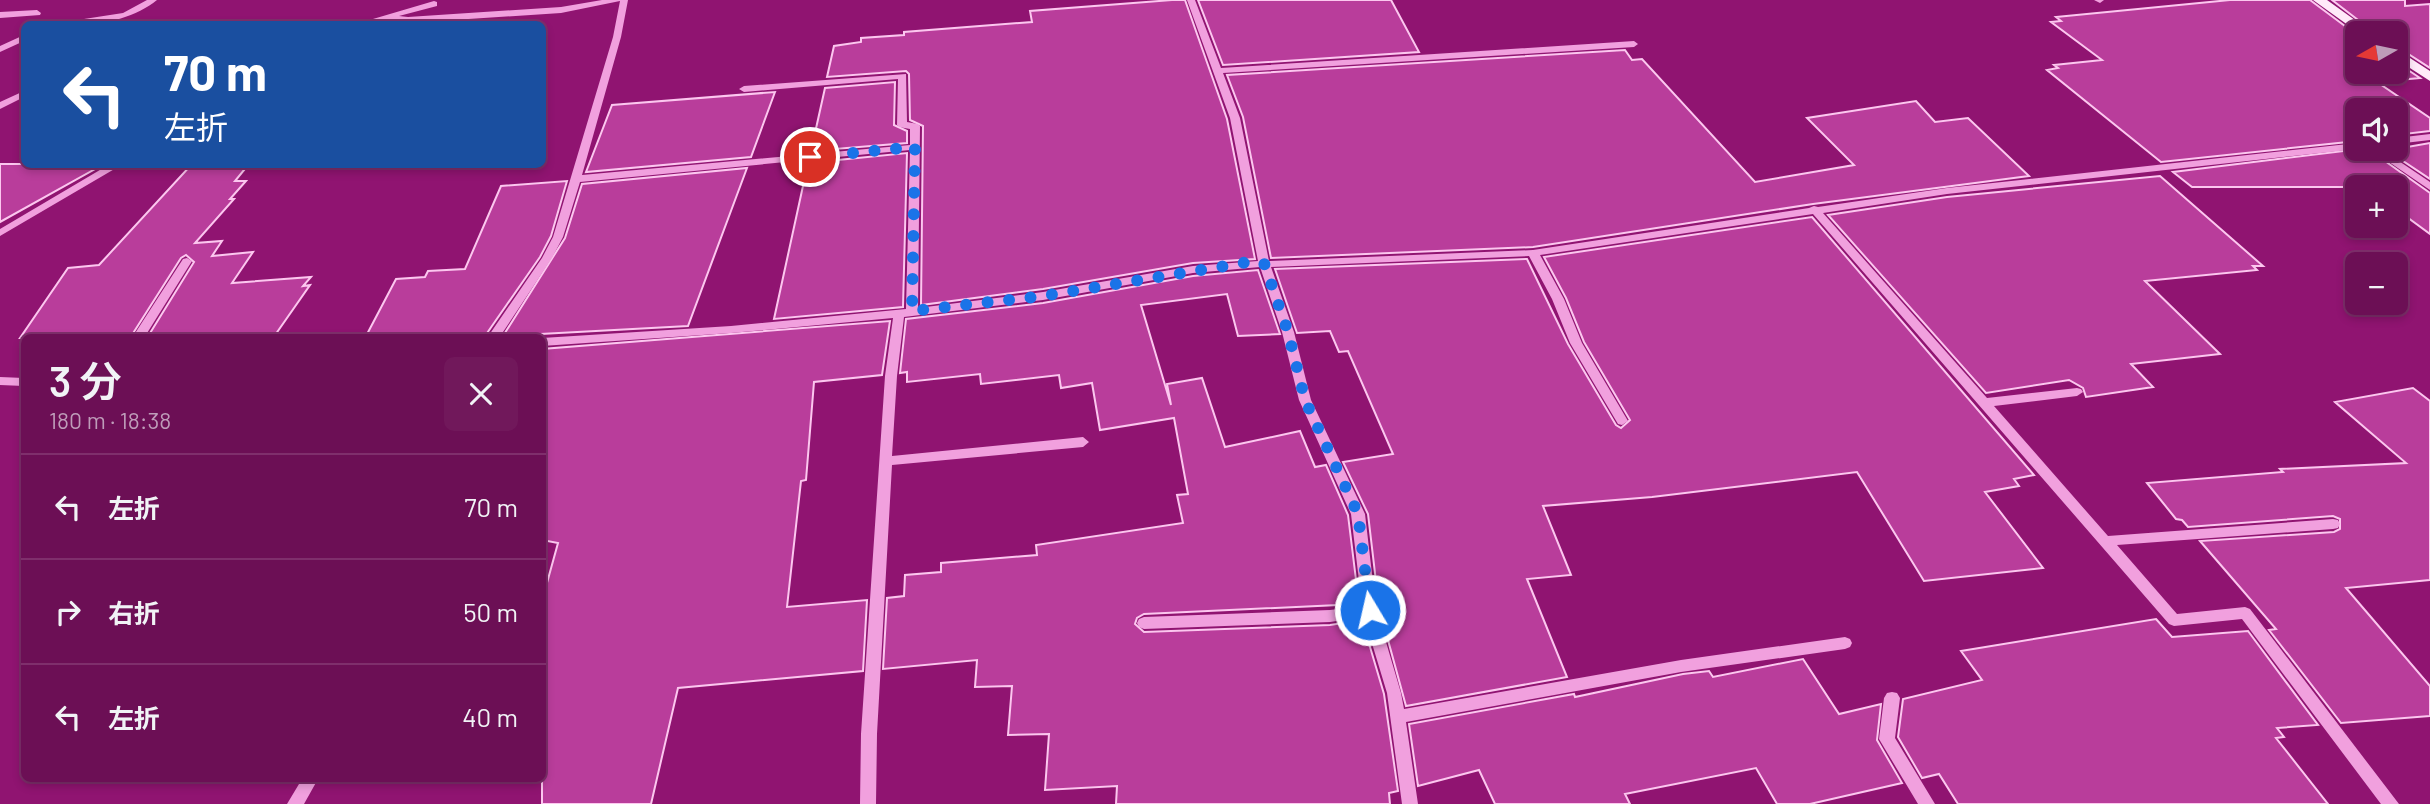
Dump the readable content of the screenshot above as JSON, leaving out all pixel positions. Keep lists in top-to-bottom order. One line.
{"north":"left","page":{"map_buttons":["+","−"],"turn":["70 m","左折"],"heading":["3 分","180 m · 18:38"],"list":[{"name":"左折","value":"70 m"},{"name":"右折","value":"50 m"},{"name":"左折","value":"40 m"}]}}
